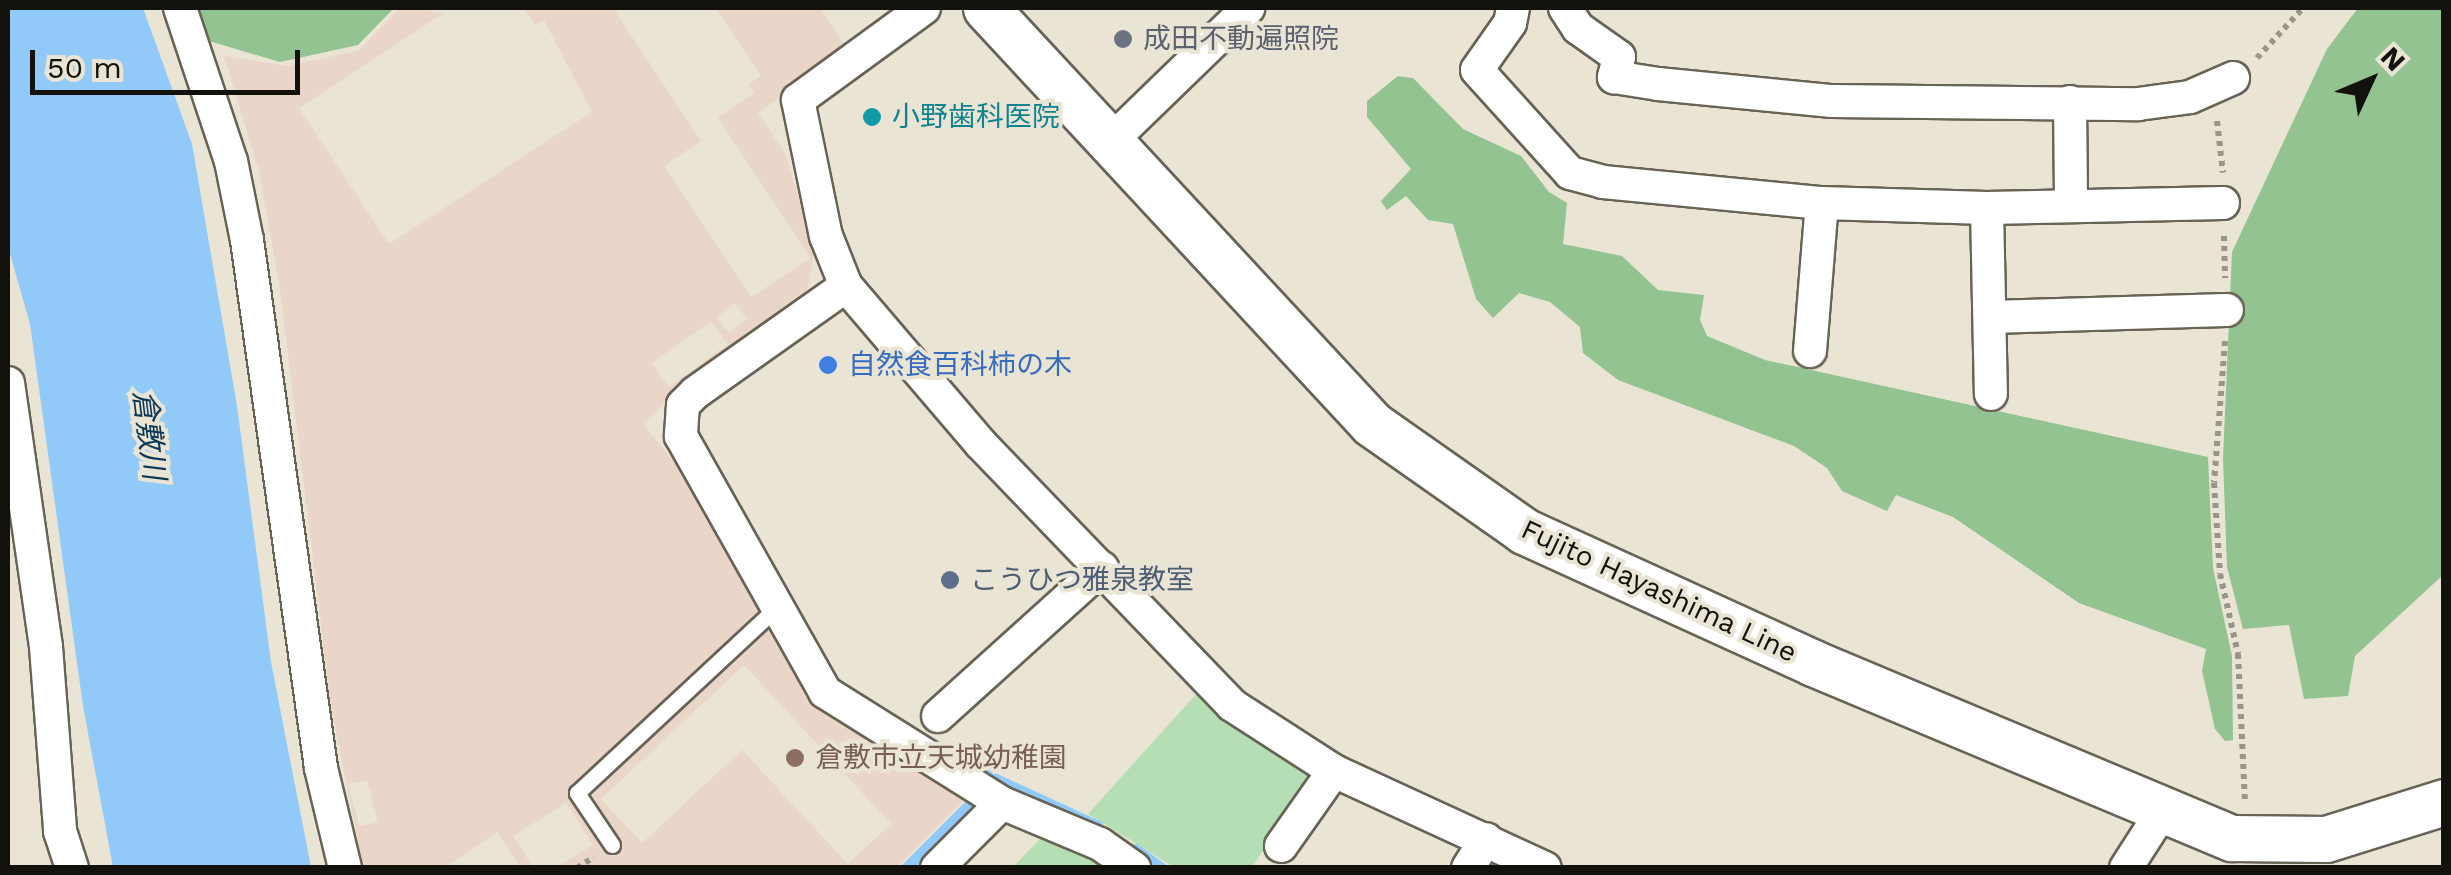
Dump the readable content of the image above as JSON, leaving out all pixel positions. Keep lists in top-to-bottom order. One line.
{"streets":{"main road":["Fujito Hayashima Line"]},"water":["倉敷川"],"places":["成田不動遍照院","小野歯科医院","自然食百科柿の木","こうひつ雅泉教室","倉敷市立天城幼稚園"],"scale_bar":"50 m","north":"top right"}
